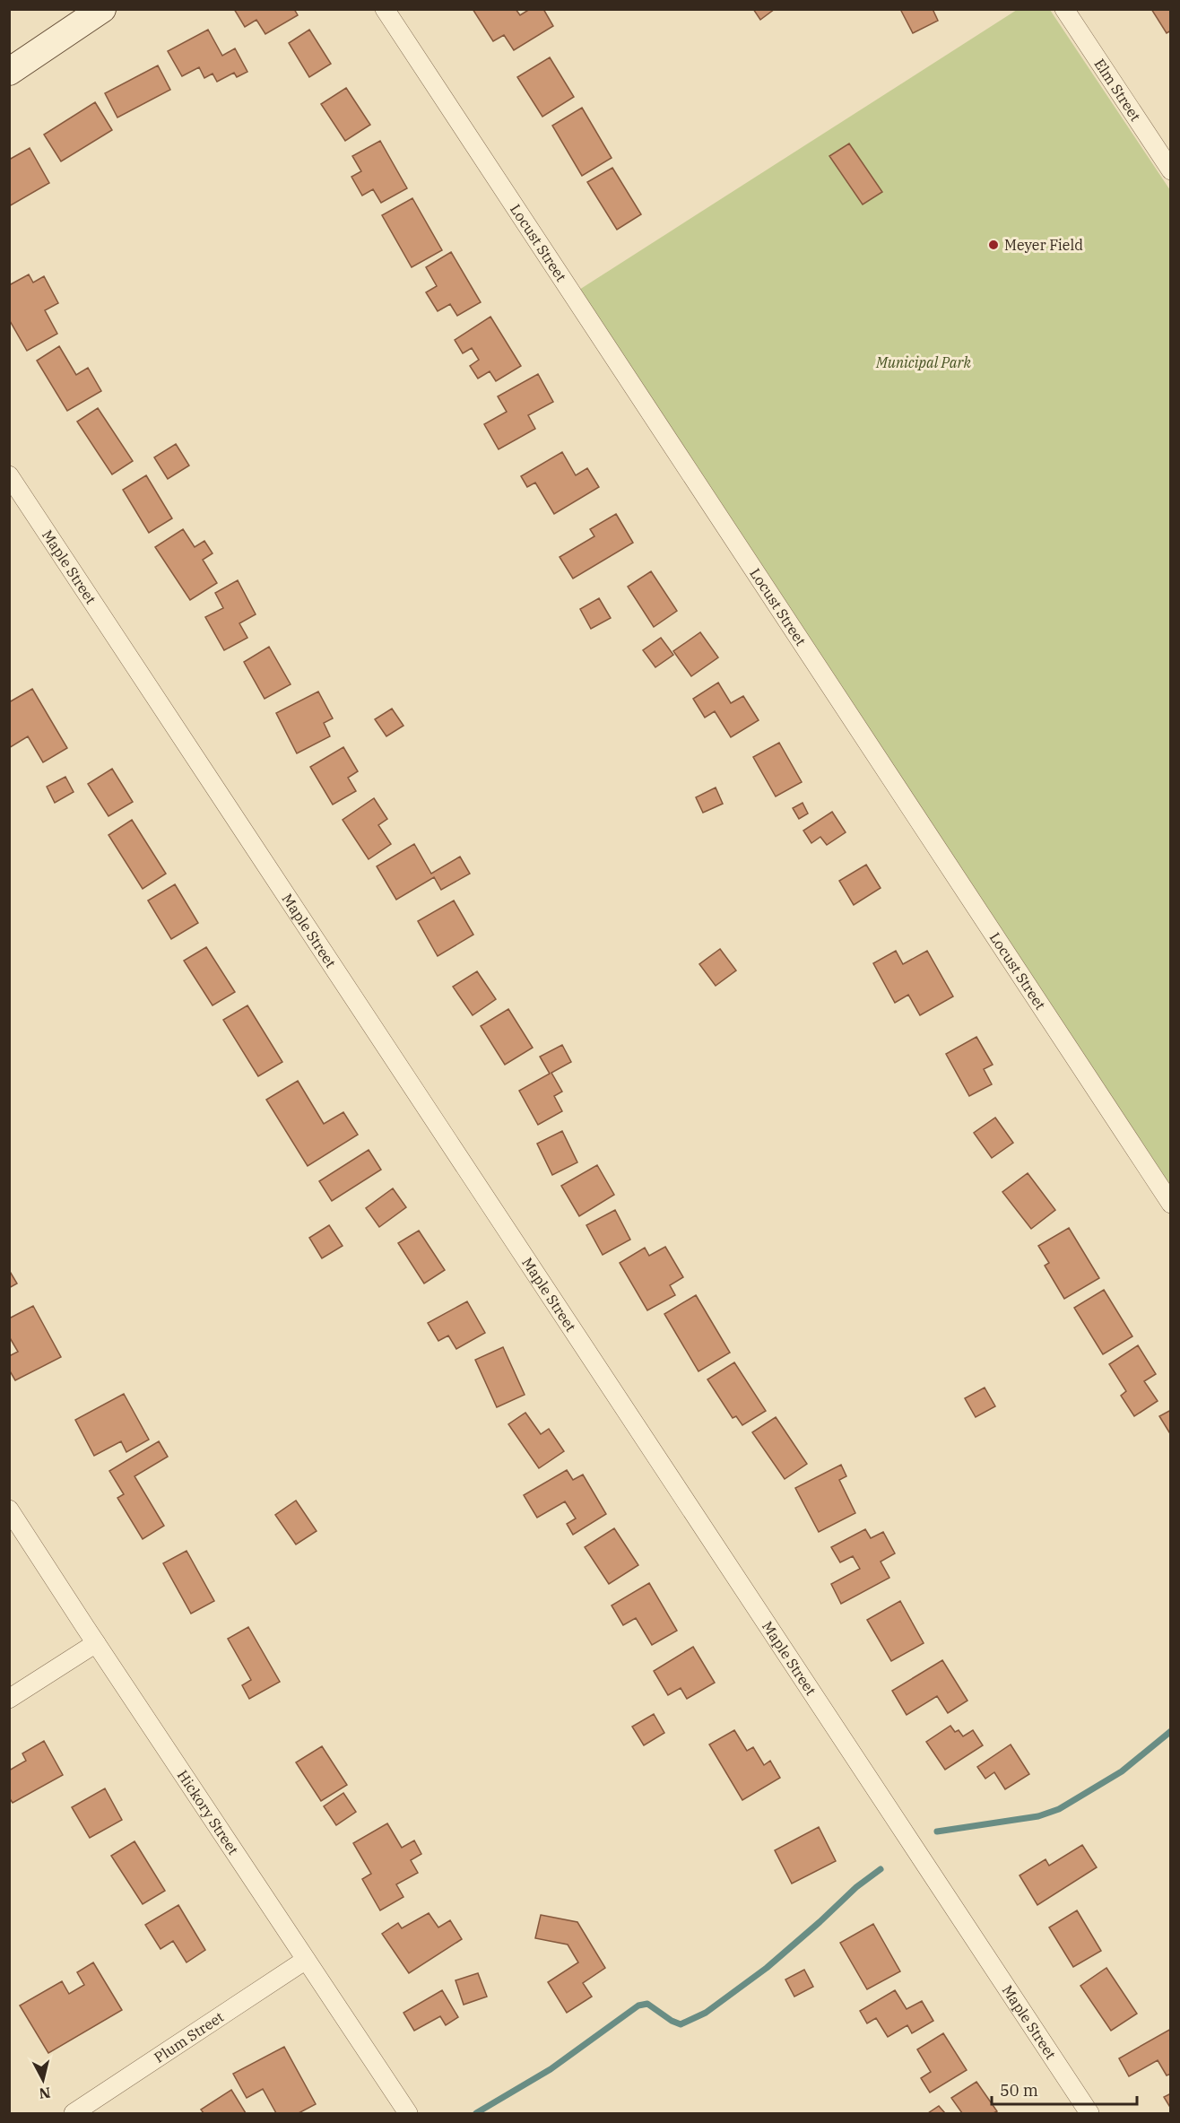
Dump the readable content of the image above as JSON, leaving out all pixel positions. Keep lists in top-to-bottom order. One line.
{"streets":{"street":["Elm Street","Locust Street","Maple Street","Hickory Street","Plum Street"]},"crossings":[["Hickory Street","Plum Street"]],"parks":["Municipal Park"],"places":["Meyer Field"],"scale_bar":"50 m","north":"bottom"}
